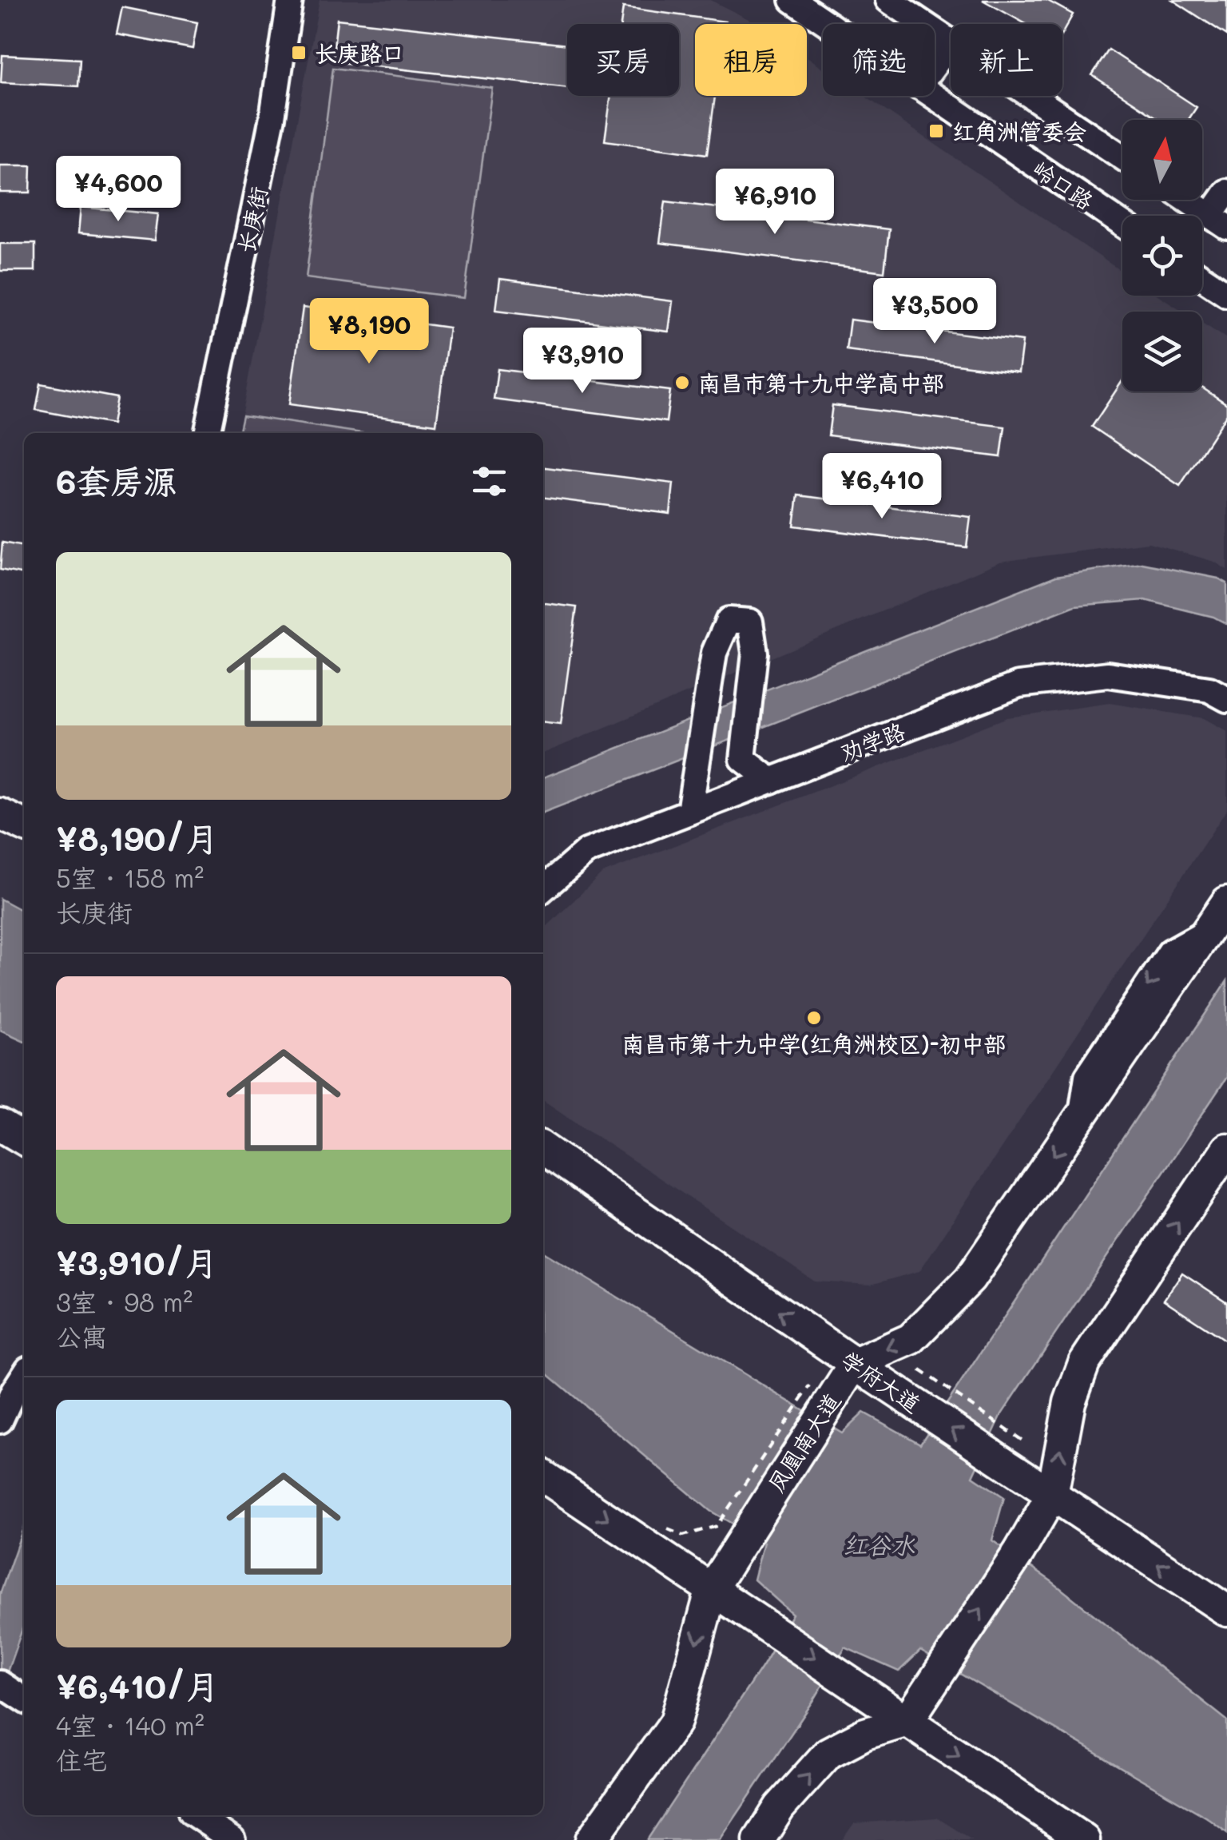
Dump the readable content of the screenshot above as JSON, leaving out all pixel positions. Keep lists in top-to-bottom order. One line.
{"streets":{"main road":["学府大道","凤凰南大道"],"street":["岭口路","长庚街","劝学路"]},"crossings":[["学府大道","凤凰南大道"]],"one_way":["凤凰南大道"],"water":["红谷水"],"places":{"transit":["长庚路口","红角洲管委会"],"other":["南昌市第十九中学高中部","南昌市第十九中学(红角洲校区)-初中部"]},"north":"top","page":{"chip":["买房","租房","筛选","新上"],"price":["¥4,600","¥6,910","¥3,500","¥8,190","¥3,910","¥6,410"],"heading":"6套房源","list":[{"name":"¥8,190/月","note":"5室 · 158 m² · 长庚街"},{"name":"¥3,910/月","note":"3室 · 98 m² · 公寓"},{"name":"¥6,410/月","note":"4室 · 140 m² · 住宅"}]}}
